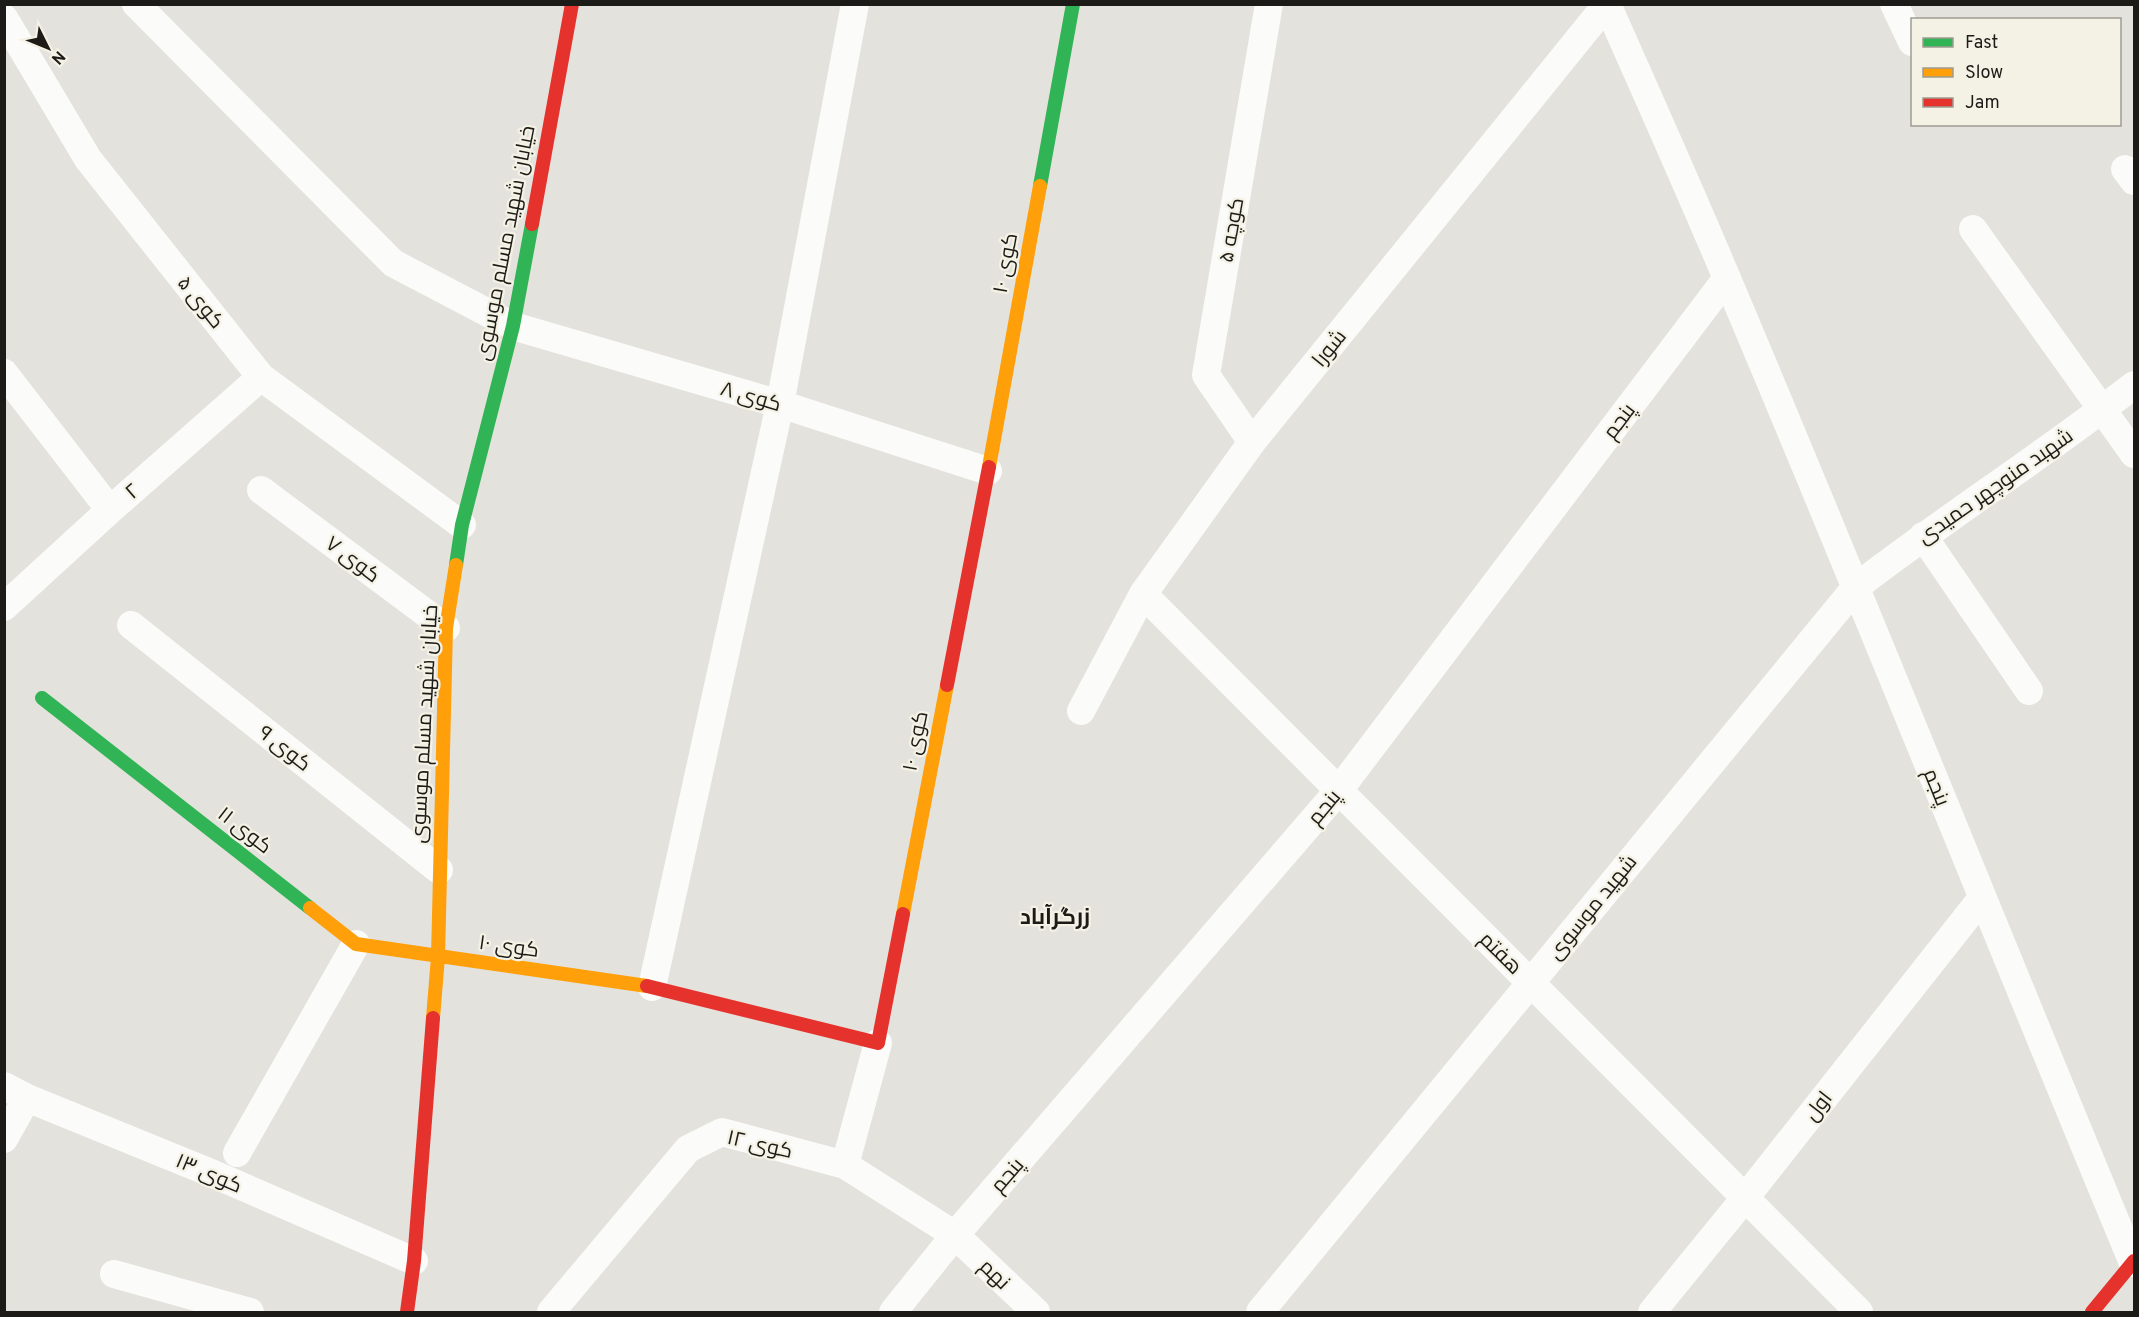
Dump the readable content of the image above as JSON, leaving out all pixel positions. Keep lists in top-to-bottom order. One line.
{"streets":{"street":["کوچه ۵","خیابان شهید مسلم موسوی","کوی ۱۰","کوی ۵","شورا","کوی ۸","پنجم","شهبد منوچهر حمیدی","۲","کوی ۷","کوی ۹","کوی ۱۱","شهید موسوی","هفتم","اول","کوی ۱۲","کوی ۱۳","نهم"]},"crossings":[["کوچه ۵","شورا"],["خیابان شهید مسلم موسوی","کوی ۱۰"],["خیابان شهید مسلم موسوی","کوی ۵"],["خیابان شهید مسلم موسوی","کوی ۸"],["خیابان شهید مسلم موسوی","کوی ۷"],["خیابان شهید مسلم موسوی","کوی ۹"],["خیابان شهید مسلم موسوی","کوی ۱۱"],["خیابان شهید مسلم موسوی","کوی ۱۳"],["کوی ۱۰","کوی ۸"],["کوی ۱۰","کوی ۱۱"],["کوی ۵","۲"],["شورا","پنجم"],["شورا","هفتم"],["پنجم","شهبد منوچهر حمیدی"],["پنجم","شهید موسوی"],["پنجم","هفتم"],["پنجم","اول"],["پنجم","کوی ۱۲"],["پنجم","نهم"],["شهبد منوچهر حمیدی","شهید موسوی"],["شهید موسوی","هفتم"],["هفتم","اول"],["کوی ۱۲","نهم"]],"districts":["زرگرآباد"],"legend":["Fast","Slow","Jam"],"north":"bottom right"}
